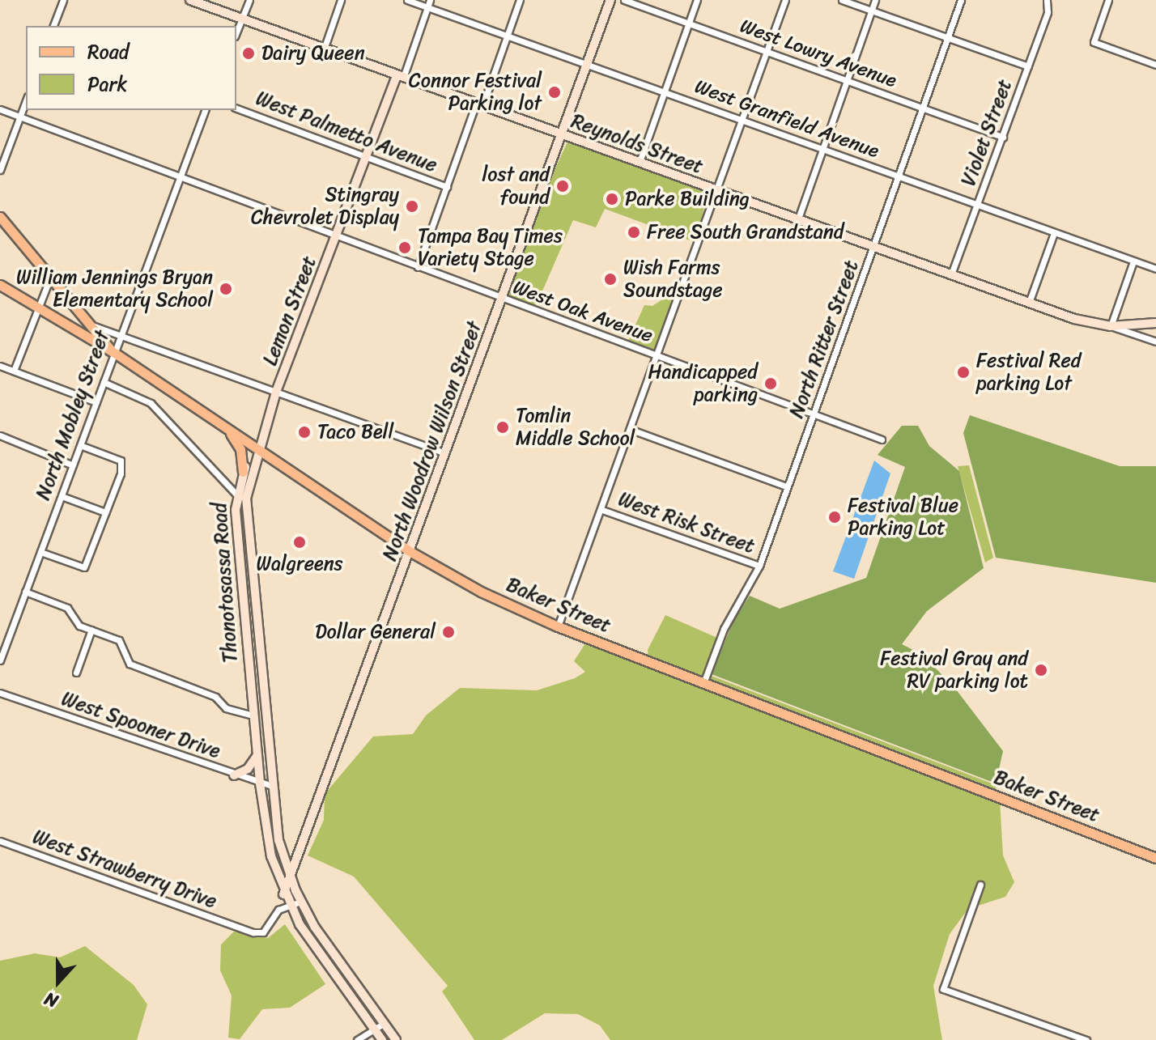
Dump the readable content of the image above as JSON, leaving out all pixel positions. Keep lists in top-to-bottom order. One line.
{"streets":{"main road":["Reynolds Street","Lemon Street","North Woodrow Wilson Street","Thonotosassa Road","Baker Street"],"street":["West Lowry Avenue","West Granfield Avenue","West Palmetto Avenue","Violet Street","West Oak Avenue","North Ritter Street","North Mobley Street","West Risk Street","West Spooner Drive","West Strawberry Drive"]},"crossings":[["West Lowry Avenue","Violet Street"],["West Lowry Avenue","North Ritter Street"],["West Granfield Avenue","Violet Street"],["West Granfield Avenue","North Ritter Street"],["West Granfield Avenue","North Woodrow Wilson Street"],["West Palmetto Avenue","Lemon Street"],["Violet Street","Reynolds Street"],["Reynolds Street","Lemon Street"],["Reynolds Street","North Ritter Street"],["Reynolds Street","North Woodrow Wilson Street"],["Lemon Street","West Oak Avenue"],["Lemon Street","Thonotosassa Road"],["Lemon Street","Baker Street"],["West Oak Avenue","North Ritter Street"],["West Oak Avenue","North Mobley Street"],["West Oak Avenue","North Woodrow Wilson Street"],["North Ritter Street","West Risk Street"],["North Ritter Street","Baker Street"],["North Mobley Street","Baker Street"],["North Woodrow Wilson Street","Thonotosassa Road"],["North Woodrow Wilson Street","Baker Street"],["Thonotosassa Road","Baker Street"],["Thonotosassa Road","West Spooner Drive"],["Thonotosassa Road","West Strawberry Drive"]],"places":["Dairy Queen","Connor Festival Parking lot","lost and found","Parke Building","Stingray Chevrolet Display","Free South Grandstand","Tampa Bay Times Variety Stage","Wish Farms Soundstage","William Jennings Bryan Elementary School","Festival Red parking Lot","Handicapped parking","Tomlin Middle School","Taco Bell","Festival Blue Parking Lot","Walgreens","Dollar General","Festival Gray and RV parking lot"],"legend":["Road","Park"],"north":"bottom"}
